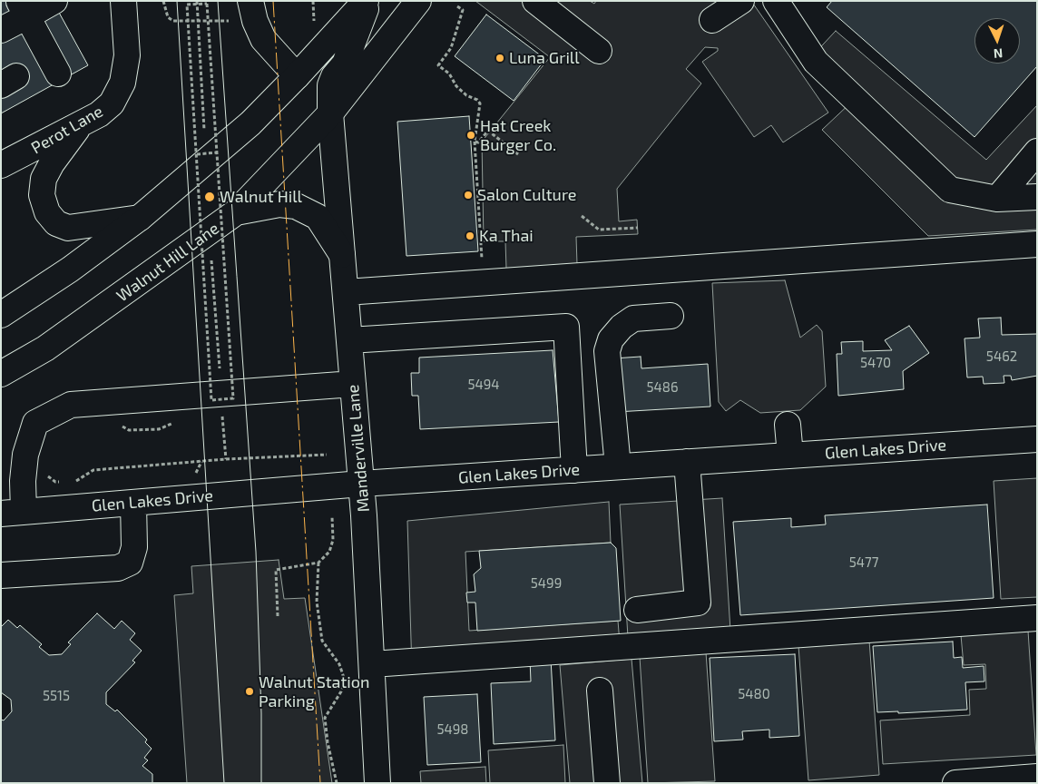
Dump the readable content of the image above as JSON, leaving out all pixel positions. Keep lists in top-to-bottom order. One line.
{"streets":{"street":["Perot Lane","Walnut Hill Lane","Manderville Lane","Glen Lakes Drive"]},"crossings":[["Walnut Hill Lane","Manderville Lane"],["Manderville Lane","Glen Lakes Drive"]],"places":["Luna Grill","Hat Creek Burger Co.","Salon Culture","Walnut Hill","Ka Thai","Walnut Station Parking"],"house_numbers":["5462","5470","5494","5486","5477","5499","5480","5515","5498"],"north":"bottom"}
